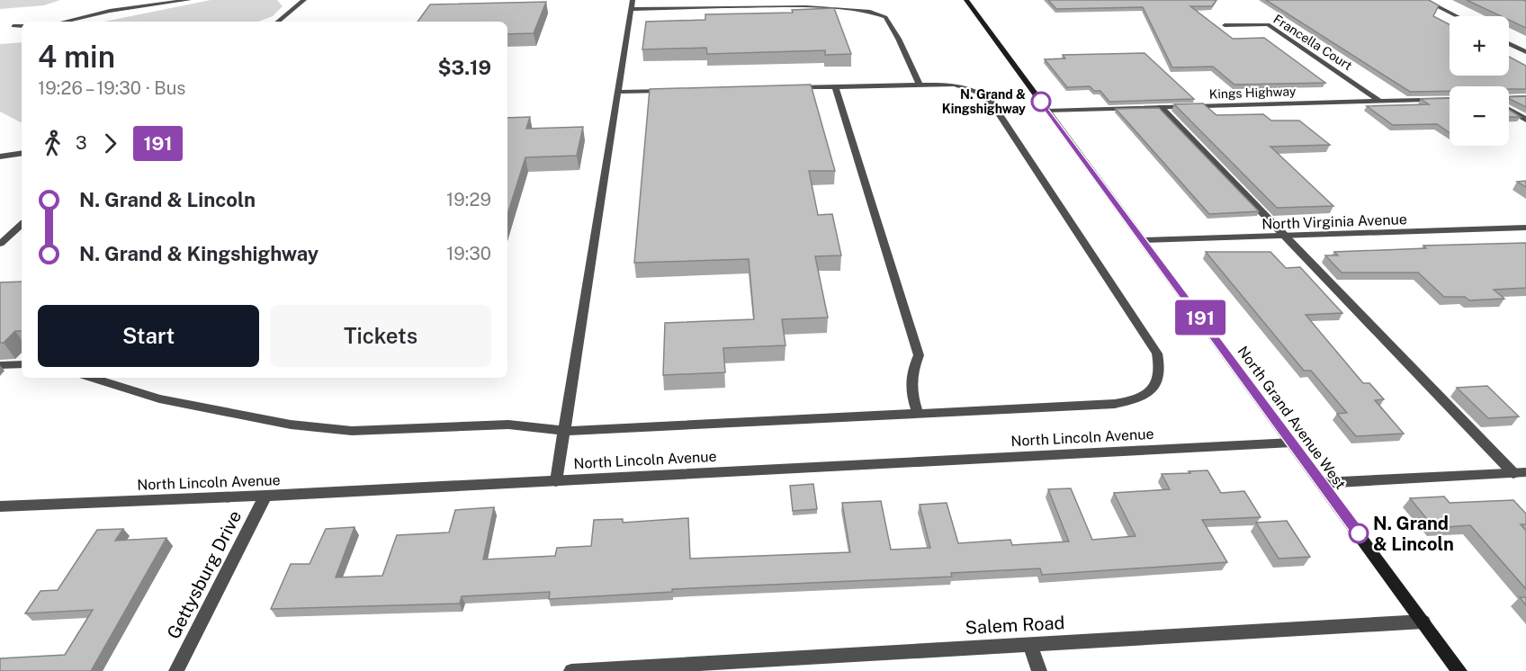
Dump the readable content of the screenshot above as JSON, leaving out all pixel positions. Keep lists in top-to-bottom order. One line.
{"streets":{"main road":["North Grand Avenue West"],"street":["Francella Court","Kings Highway","North Virginia Avenue","North Lincoln Avenue","Gettysburg Drive","Salem Road"]},"crossings":[["Francella Court","Kings Highway"],["Kings Highway","North Grand Avenue West"],["North Virginia Avenue","North Grand Avenue West"],["North Grand Avenue West","North Lincoln Avenue"],["North Grand Avenue West","Salem Road"],["North Lincoln Avenue","Gettysburg Drive"]],"places":["N. Grand & Kingshighway","N. Grand & Lincoln"],"lines":["bus line 191"],"page":{"on_map":"191","map_buttons":["+","−"],"heading":["4 min","19:26 – 19:30 · Bus","$3.19"],"legs":["3","191"],"list":[{"name":"N. Grand & Lincoln","value":"19:29"},{"name":"N. Grand & Kingshighway","value":"19:30"}],"buttons":["Start","Tickets"]}}
